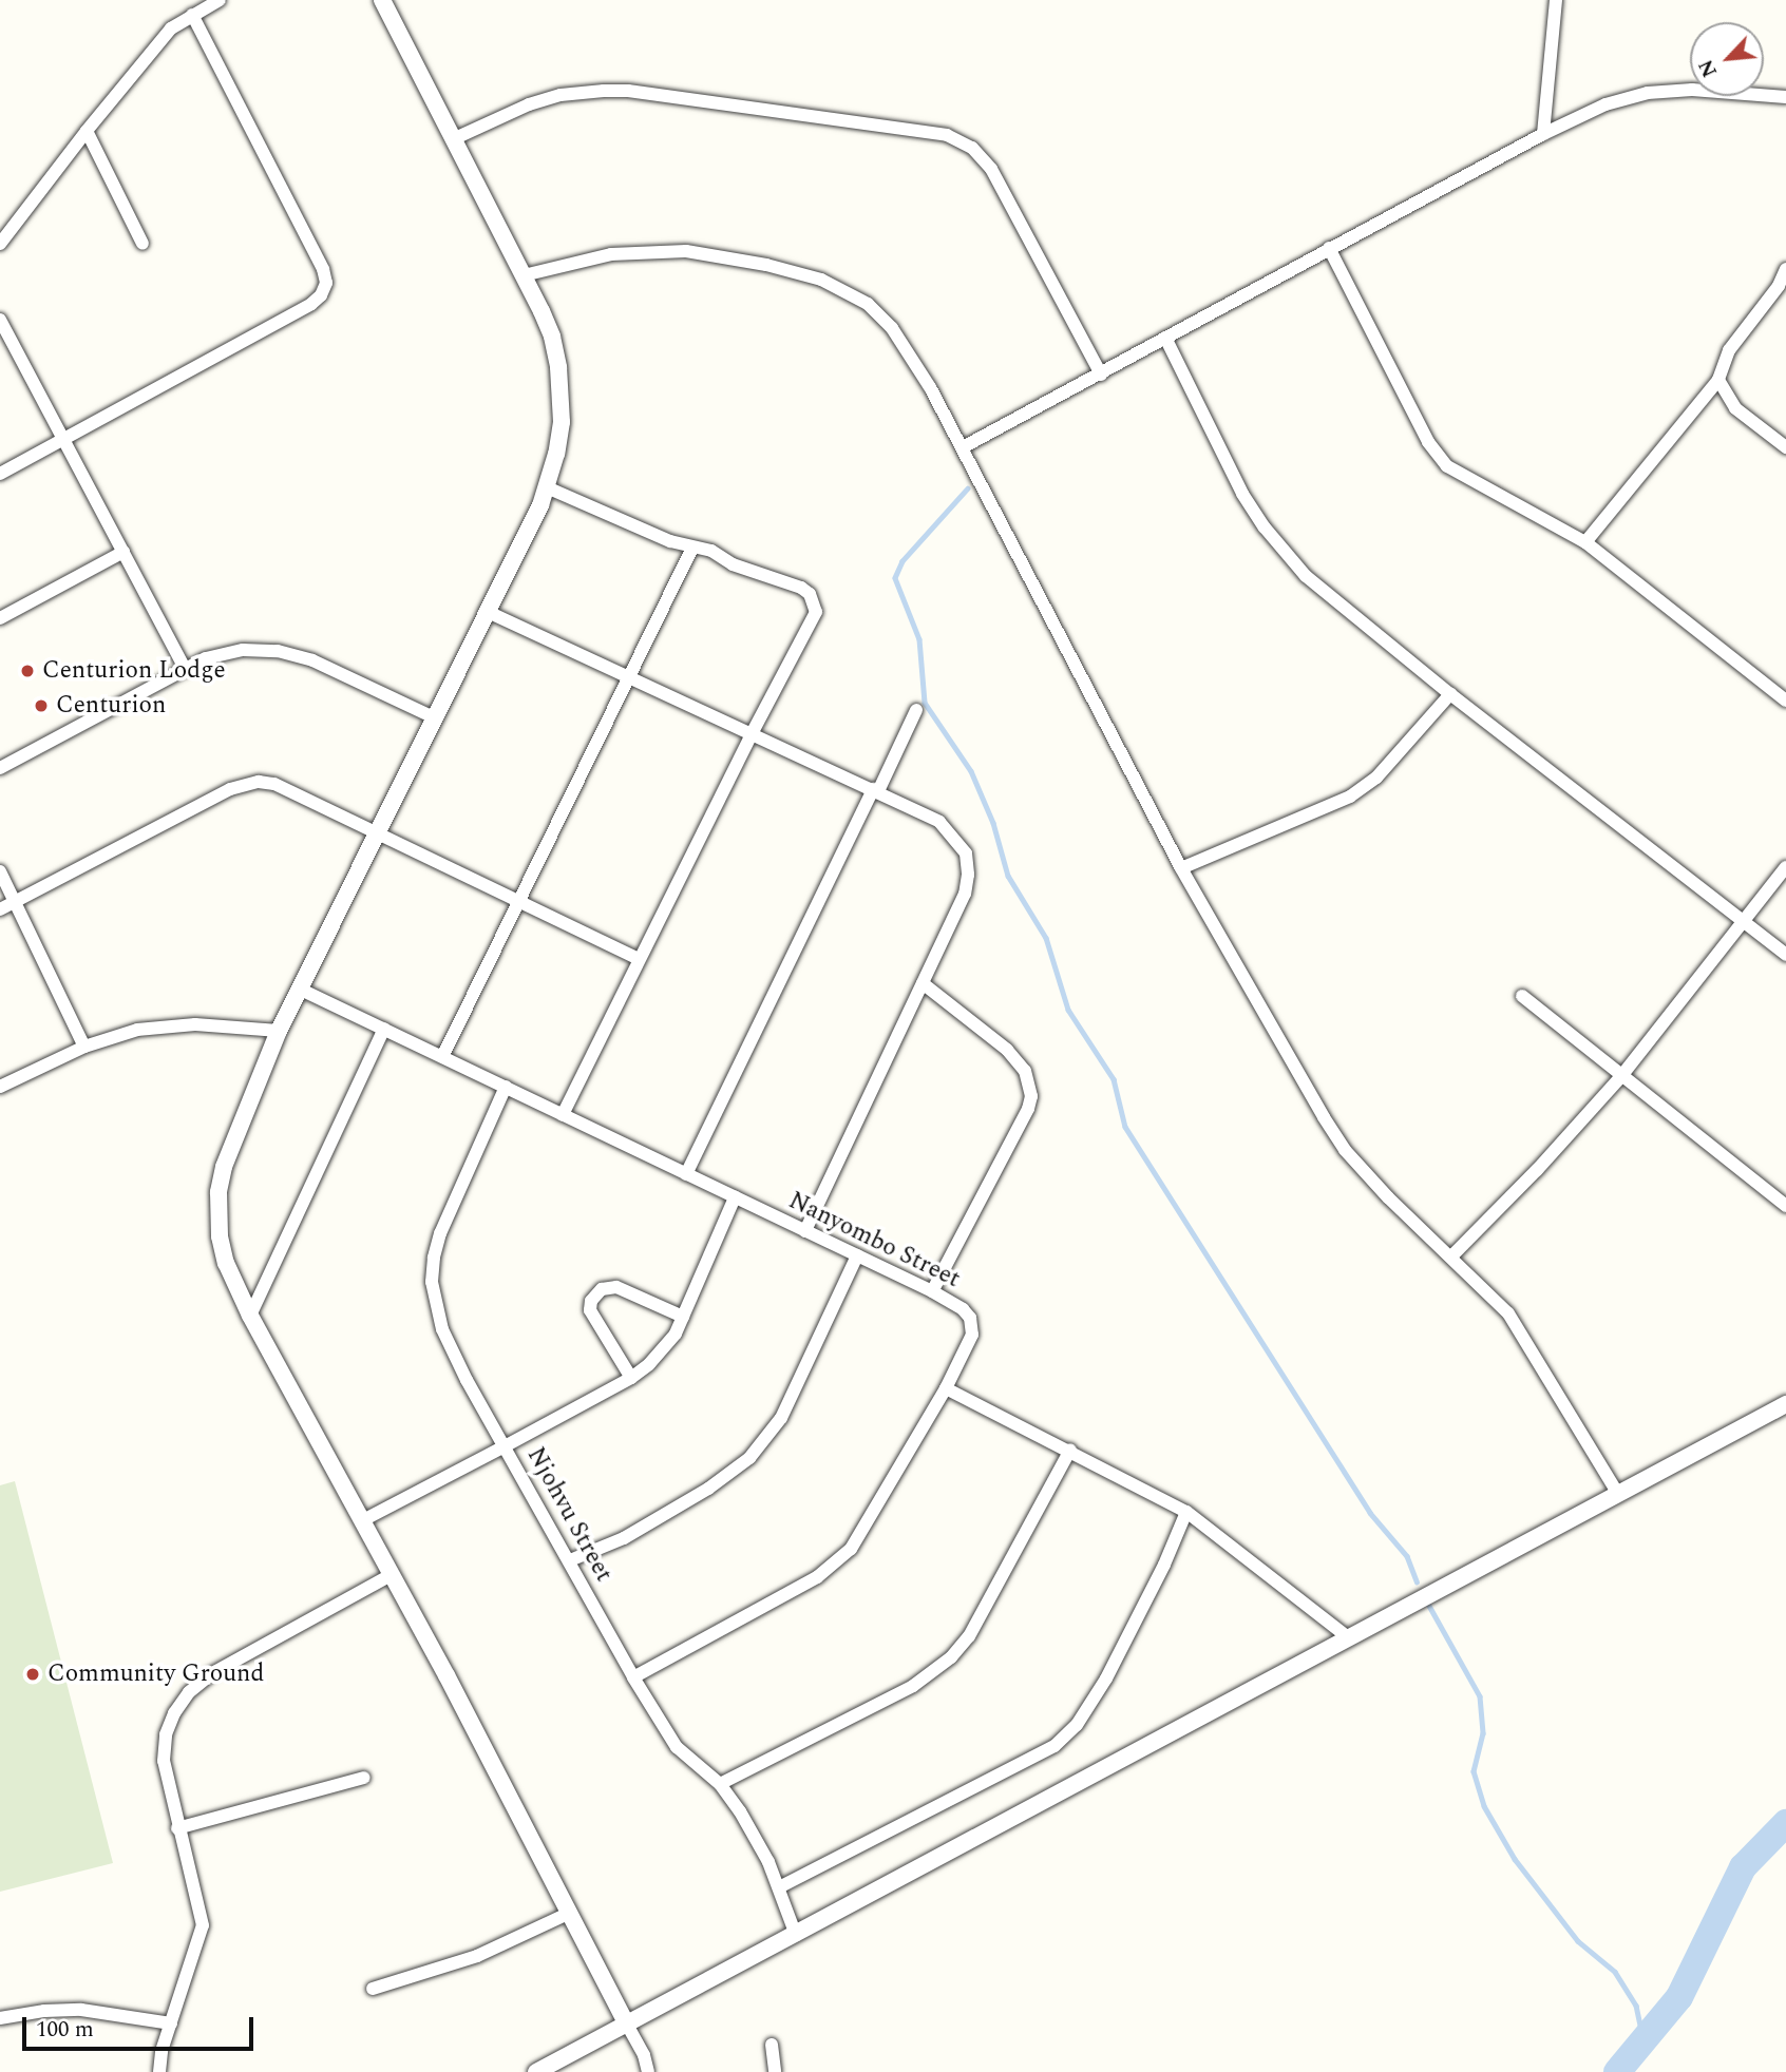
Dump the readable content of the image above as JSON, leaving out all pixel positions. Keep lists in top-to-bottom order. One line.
{"streets":{"street":["Nanyombo Street","Njohvu Street"]},"crossings":[["Nanyombo Street","Njohvu Street"]],"places":["Centurion Lodge","Centurion","Community Ground"],"scale_bar":"100 m","north":"bottom left"}
